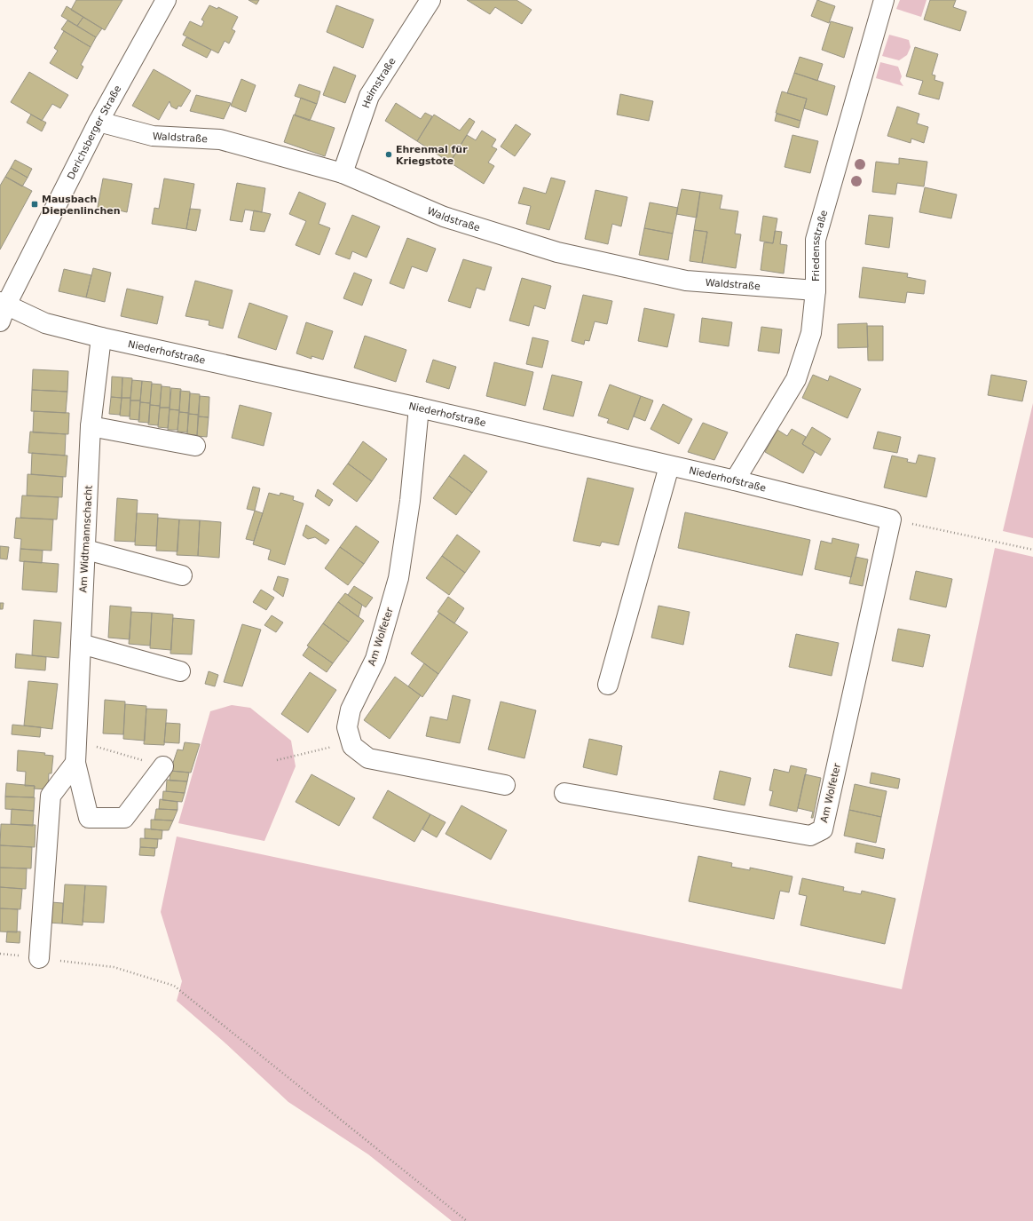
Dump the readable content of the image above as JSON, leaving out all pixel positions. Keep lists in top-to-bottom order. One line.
{"streets":{"street":["Heimstraße","Derichsberger Straße","Waldstraße","Friedensstraße","Niederhofstraße","Am Widtmannschacht","Am Wolfeter"]},"crossings":[["Heimstraße","Waldstraße"],["Derichsberger Straße","Waldstraße"],["Derichsberger Straße","Niederhofstraße"],["Waldstraße","Friedensstraße"],["Friedensstraße","Niederhofstraße"],["Niederhofstraße","Am Widtmannschacht"],["Niederhofstraße","Am Wolfeter"]],"places":{"other":["Ehrenmal für Kriegstote"],"transit":["Mausbach Diepenlinchen"]}}
